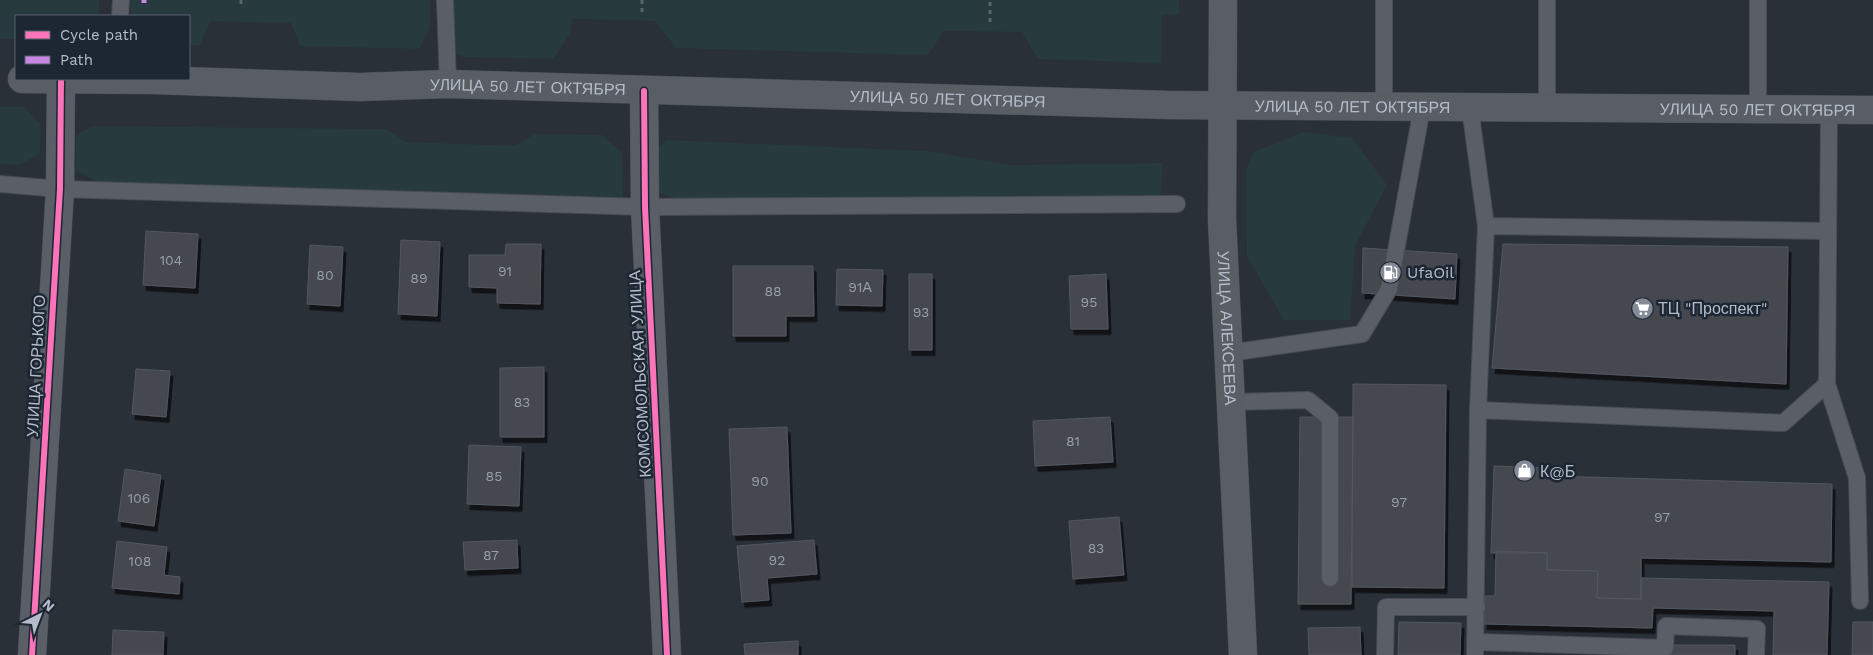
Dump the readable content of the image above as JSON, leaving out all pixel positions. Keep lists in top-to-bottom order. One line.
{"streets":{"main road":["УЛИЦА 50 ЛЕТ ОКТЯБРЯ","УЛИЦА АЛЕКСЕЕВА"],"street":["УЛИЦА ГОРЬКОГО","КОМСОМОЛЬСКАЯ УЛИЦА"]},"crossings":[["УЛИЦА 50 ЛЕТ ОКТЯБРЯ","УЛИЦА АЛЕКСЕЕВА"],["УЛИЦА 50 ЛЕТ ОКТЯБРЯ","КОМСОМОЛЬСКАЯ УЛИЦА"]],"places":{"fuel station":["UfaOil"],"supermarket":["ТЦ \"Проспект\""],"shop":["К@Б"]},"house_numbers":["104","91","80","89","91А","88","95","93","83","81","85","90","106","97","97","83","87","92","108"],"legend":["Cycle path","Path"],"north":"top right"}
